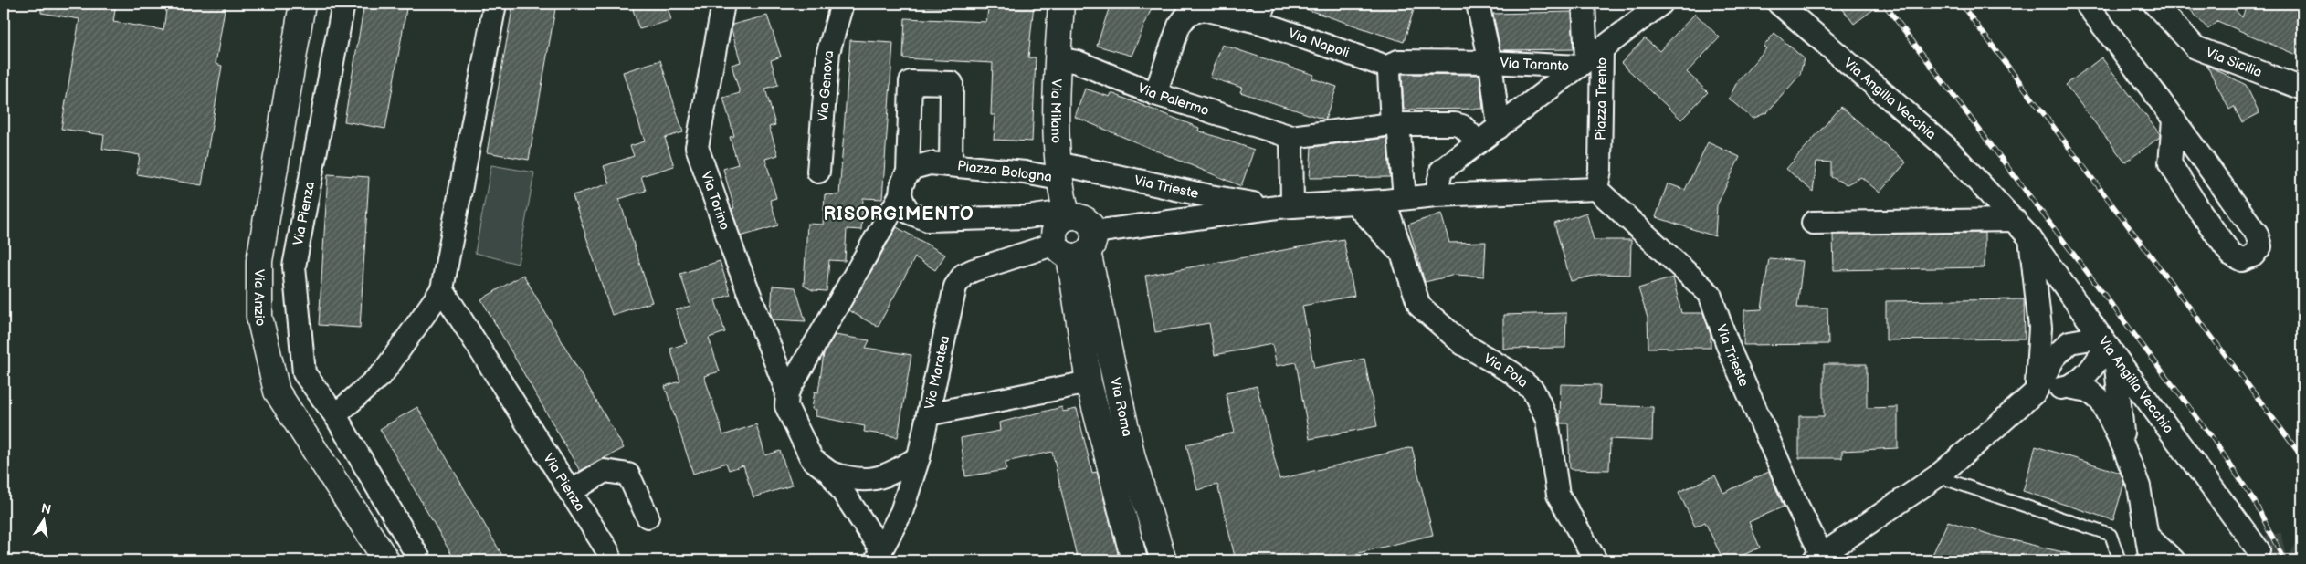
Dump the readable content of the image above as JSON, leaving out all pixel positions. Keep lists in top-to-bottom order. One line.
{"streets":{"main road":["Via Milano","Via Anzio","Via Roma"],"street":["Via Napoli","Via Sicilia","Via Taranto","Via Genova","Via Palermo","Via Angilla Vecchia","Piazza Trento","Piazza Bologna","Via Trieste","Via Torino","Via Pienza","Via Pola","Via Maratea"]},"crossings":[["Via Napoli","Via Palermo"],["Via Taranto","Piazza Trento"],["Via Palermo","Piazza Trento"],["Via Palermo","Via Milano"],["Piazza Trento","Via Trieste"],["Via Milano","Piazza Bologna"],["Via Milano","Via Trieste"],["Piazza Bologna","Via Trieste"],["Via Trieste","Via Pola"],["Via Trieste","Via Maratea"],["Via Trieste","Via Roma"],["Via Torino","Via Maratea"],["Via Maratea","Via Roma"]],"districts":["RISORGIMENTO"],"north":"top"}
